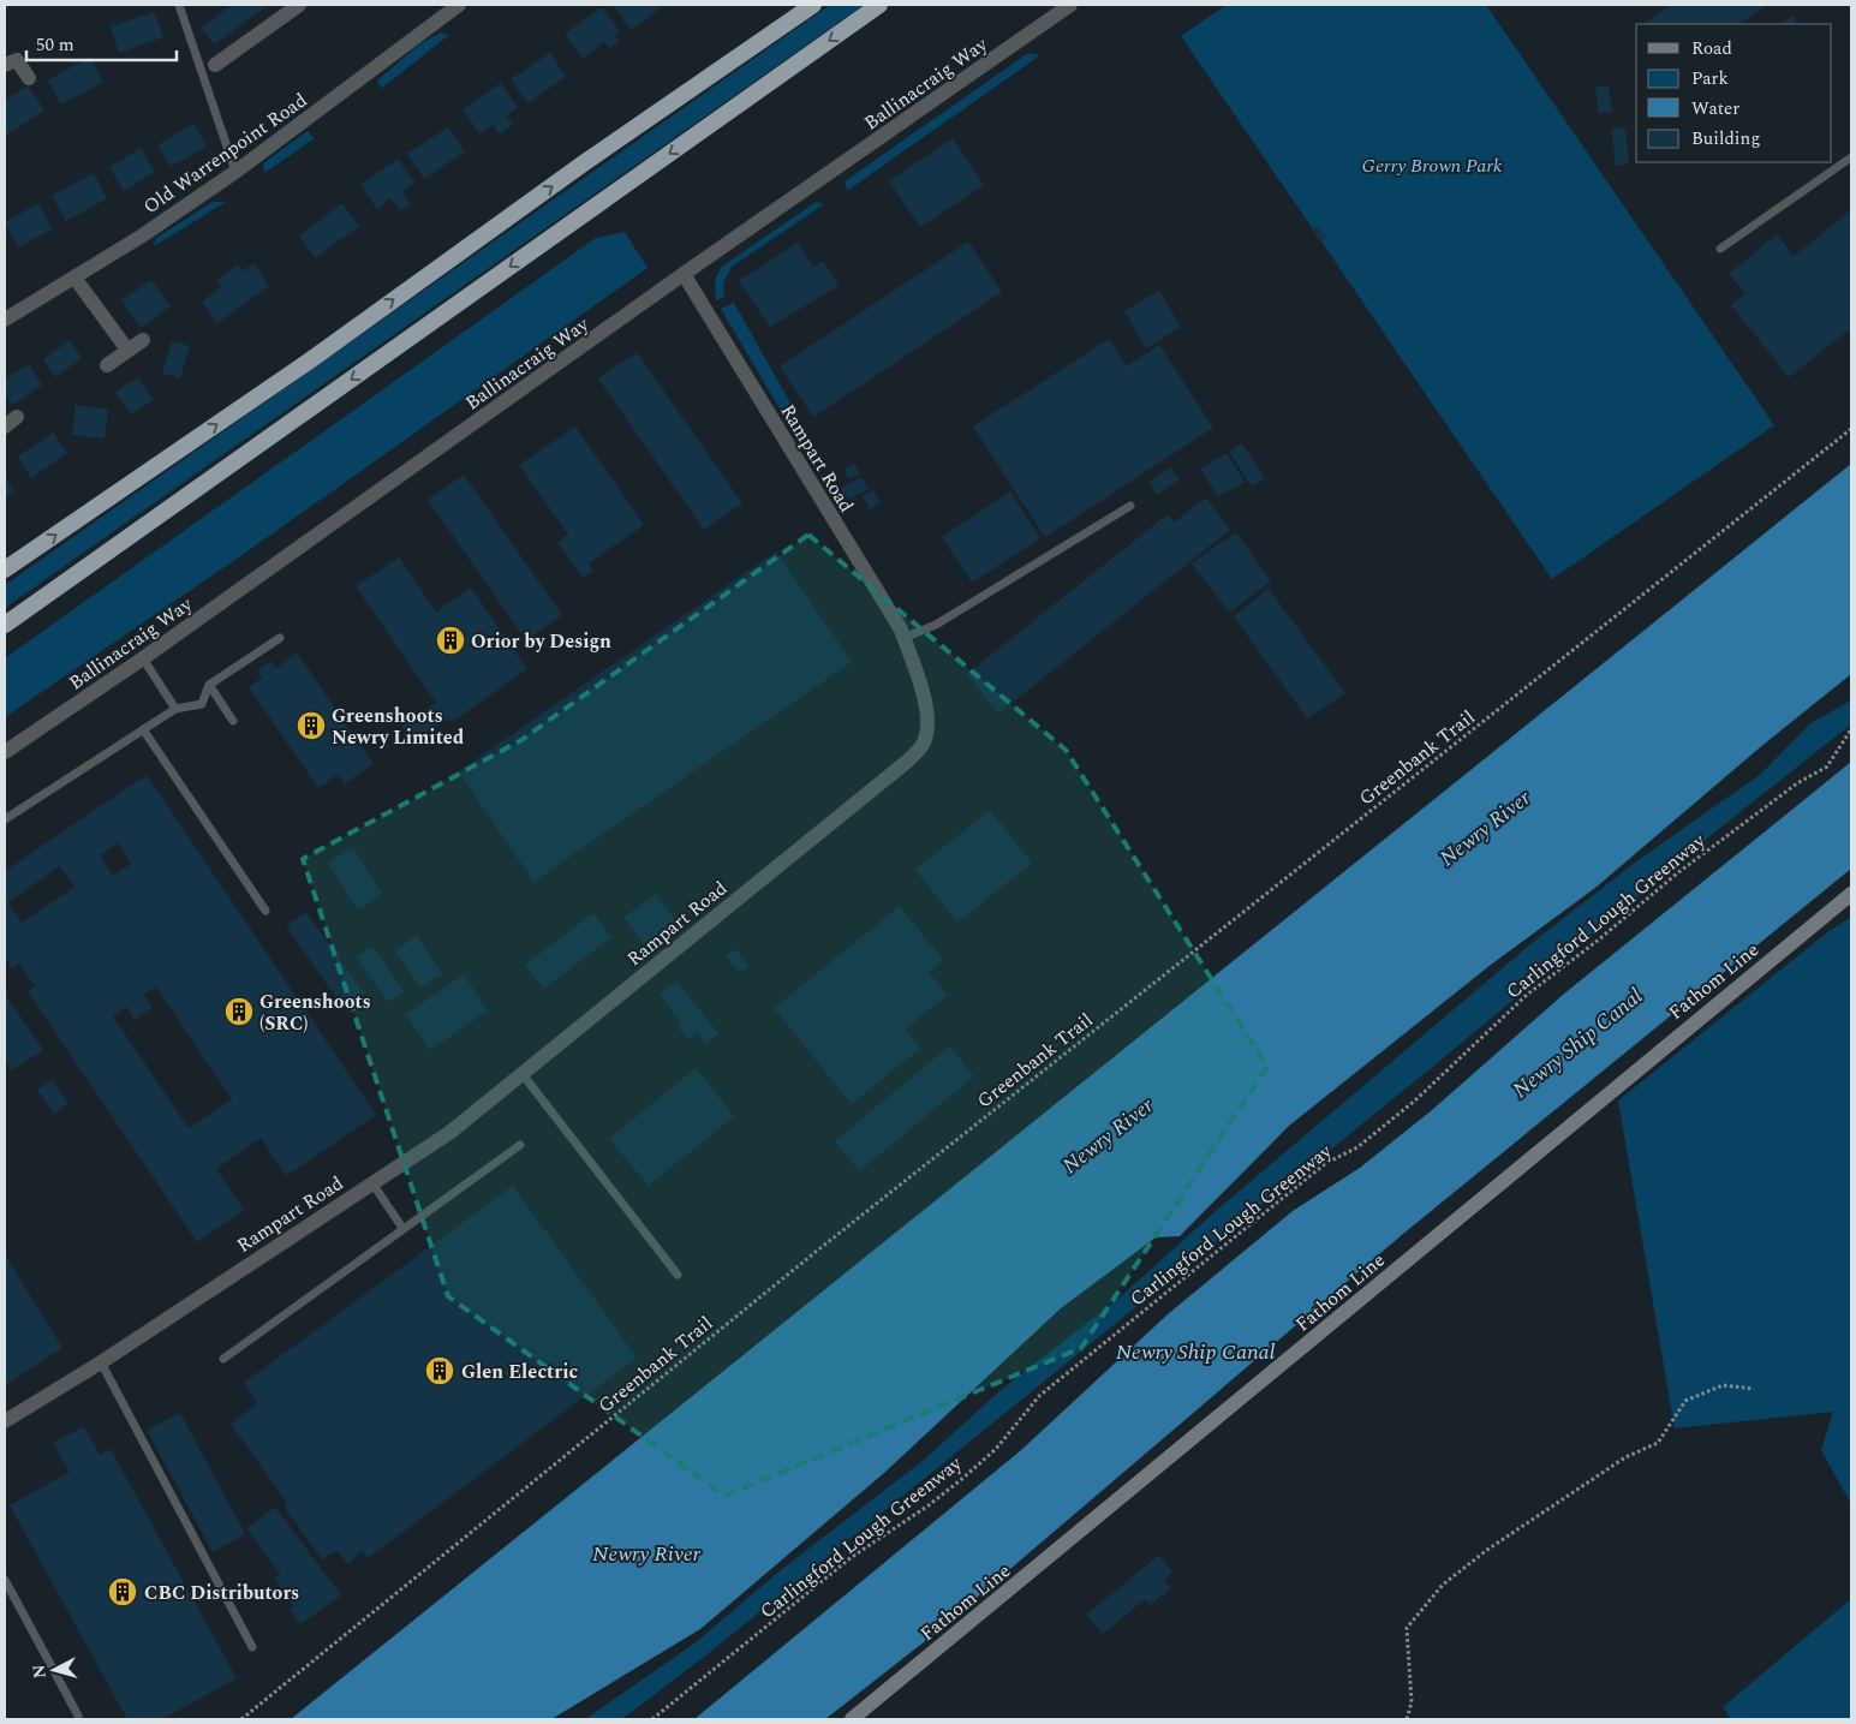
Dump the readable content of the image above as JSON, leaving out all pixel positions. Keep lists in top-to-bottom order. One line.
{"streets":{"main road":["Fathom Line"],"street":["Ballinacraig Way","Old Warrenpoint Road","Rampart Road"],"path":["Greenbank Trail","Carlingford Lough Greenway"]},"crossings":[["Ballinacraig Way","Rampart Road"]],"water":["Newry River","Newry Ship Canal"],"parks":["Gerry Brown Park"],"places":{"building":["Orior by Design","Greenshoots Newry Limited","Greenshoots (SRC)","Glen Electric","CBC Distributors"]},"legend":["Road","Park","Water","Building"],"scale_bar":"50 m","north":"left"}
